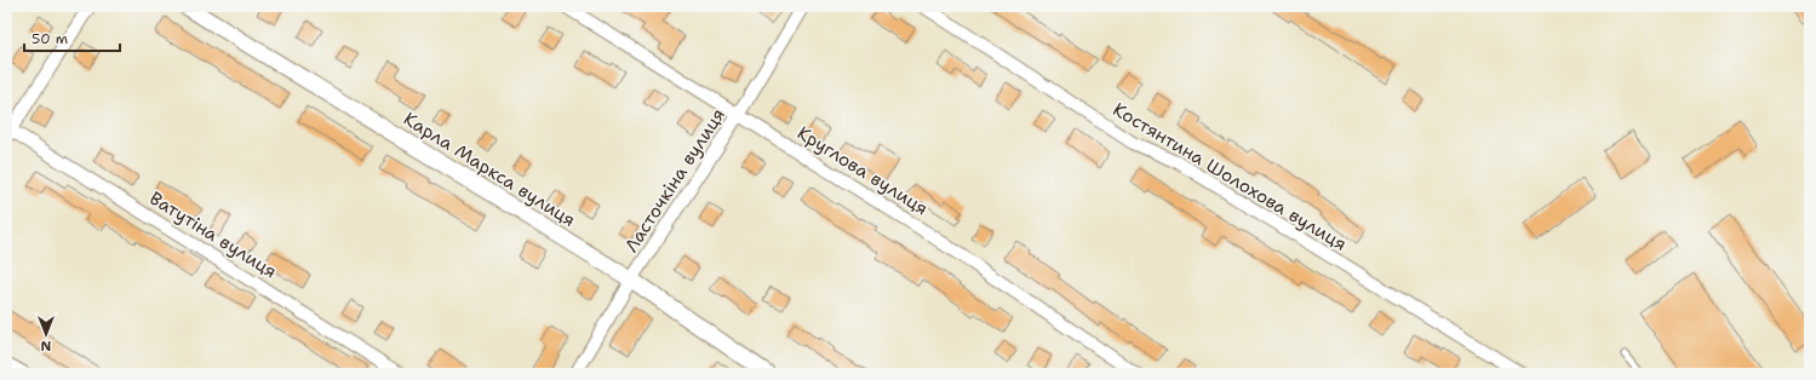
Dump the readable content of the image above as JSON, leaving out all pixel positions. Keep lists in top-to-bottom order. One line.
{"streets":{"street":["Карла Маркса вулиця","Круглова вулиця","Костянтина Шолохова вулиця","Ласточкіна вулиця","Ватутіна вулиця"]},"crossings":[["Карла Маркса вулиця","Ласточкіна вулиця"],["Круглова вулиця","Ласточкіна вулиця"]],"scale_bar":"50 m","north":"bottom"}
